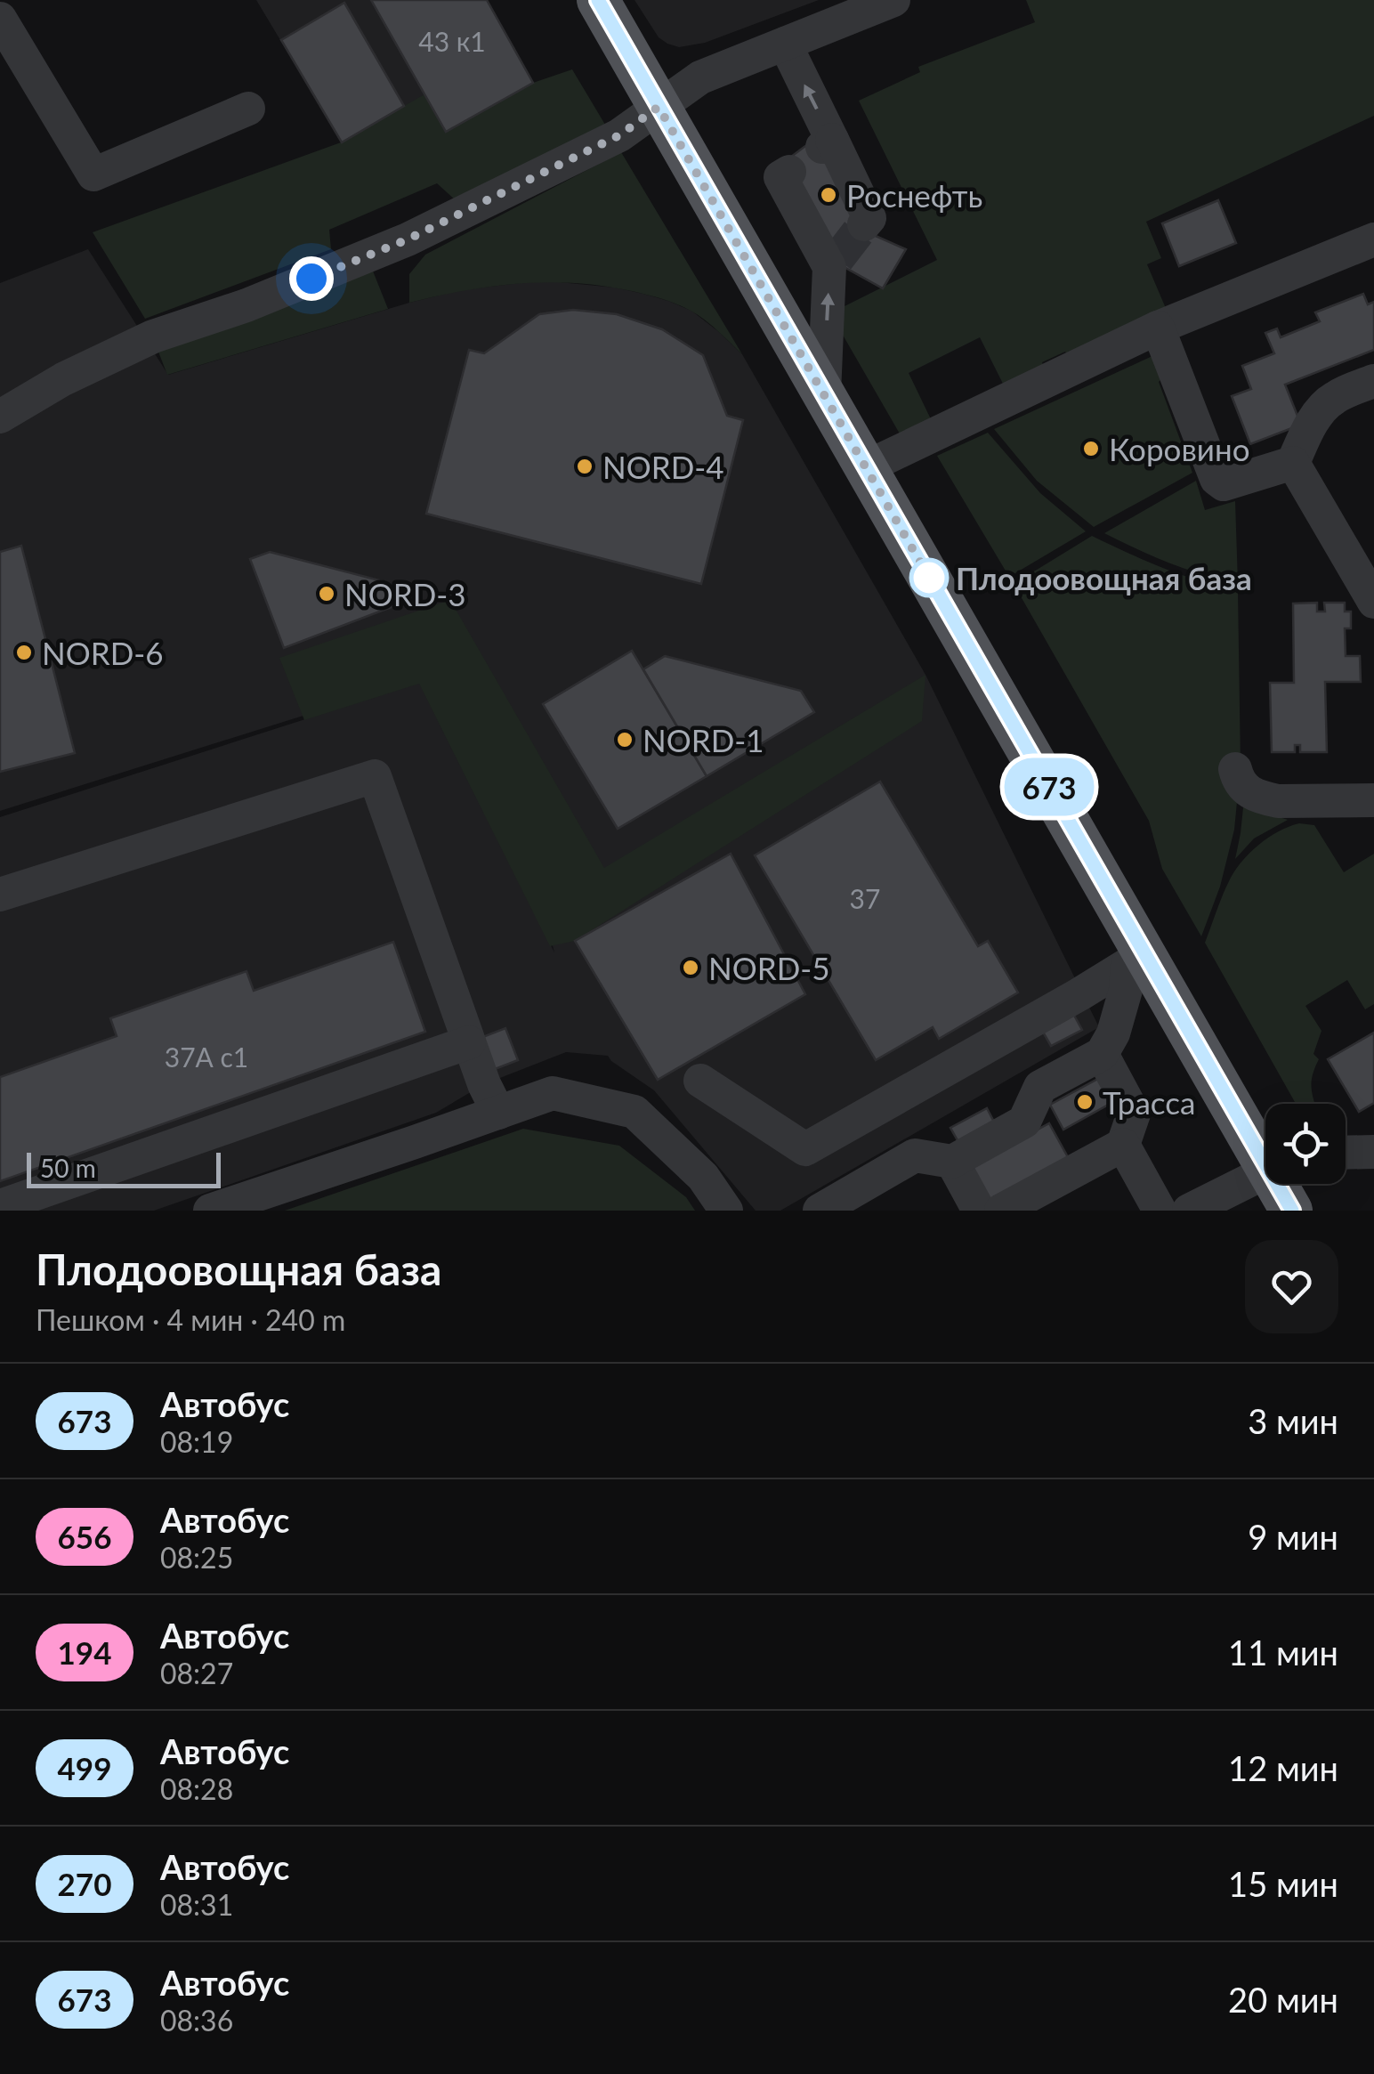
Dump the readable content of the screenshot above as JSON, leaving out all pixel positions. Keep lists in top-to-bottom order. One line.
{"places":["Роснефть","Коровино","NORD-4","Плодоовощная база","NORD-3","NORD-6","NORD-1","NORD-5","Трасса"],"lines":["bus line 673"],"house_numbers":["43 к1","37","37А с1"],"scale_bar":"50 m","page":{"on_map":"673","scale":"50 m","heading":["Плодоовощная база","Пешком · 4 мин · 240 m"],"list":[{"mark":"673","name":"Автобус","note":"08:19","value":"3 мин"},{"mark":"656","name":"Автобус","note":"08:25","value":"9 мин"},{"mark":"194","name":"Автобус","note":"08:27","value":"11 мин"},{"mark":"499","name":"Автобус","note":"08:28","value":"12 мин"},{"mark":"270","name":"Автобус","note":"08:31","value":"15 мин"},{"mark":"673","name":"Автобус","note":"08:36","value":"20 мин"}]}}
